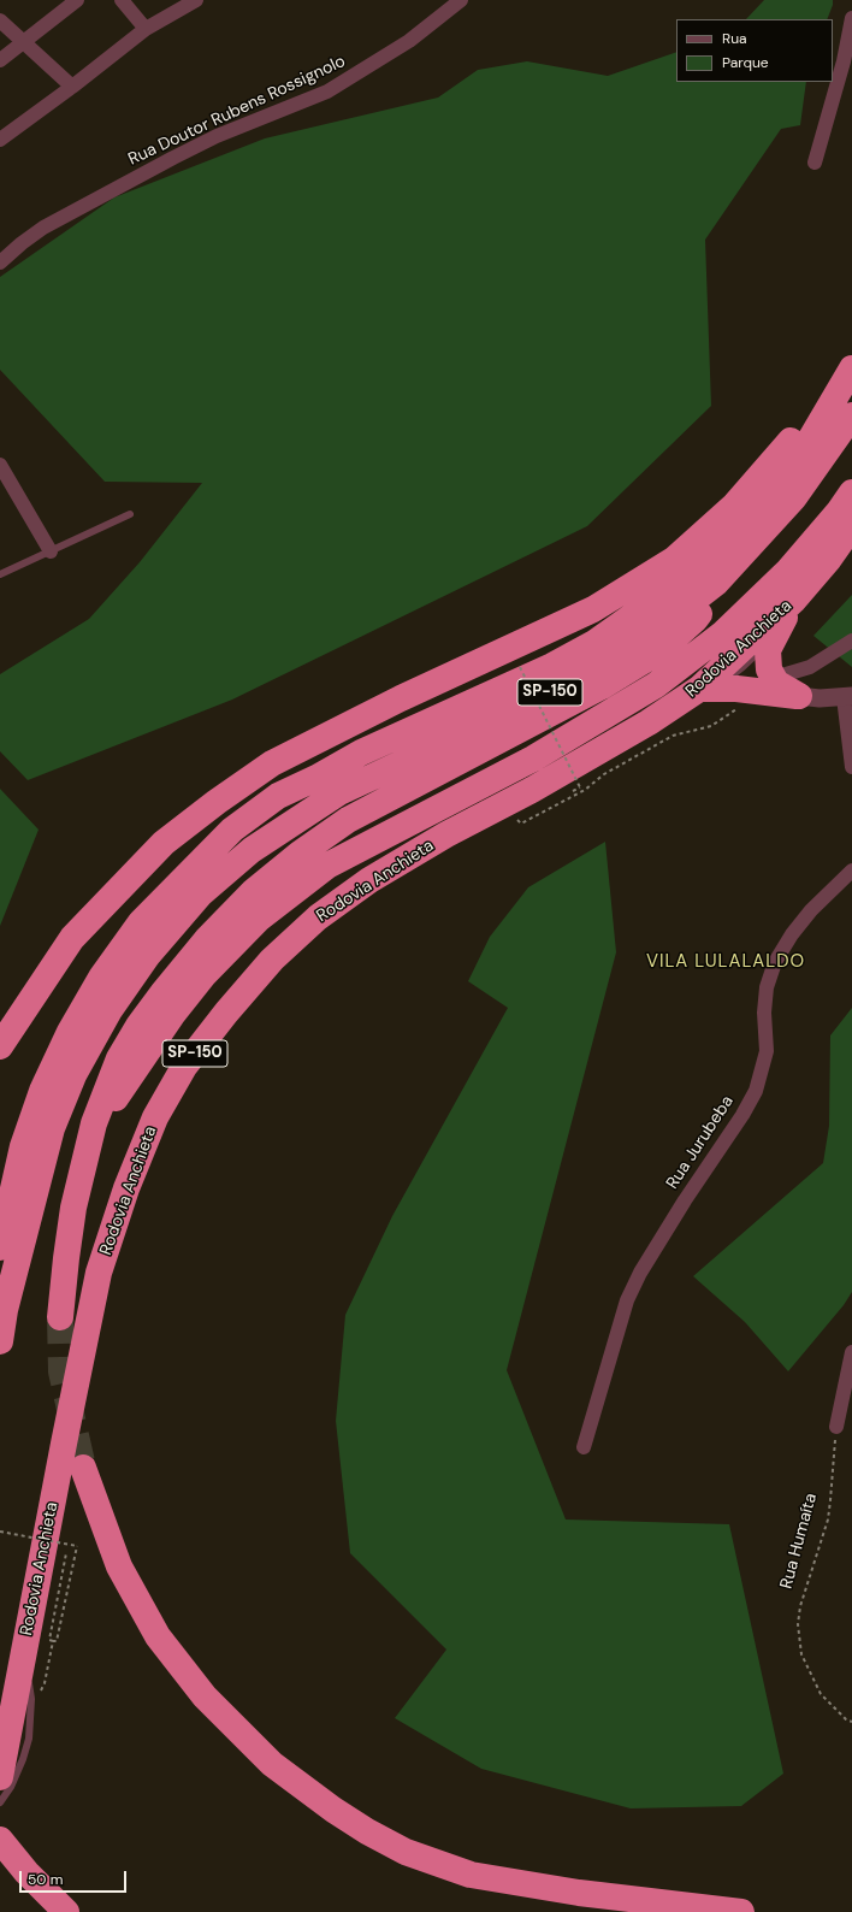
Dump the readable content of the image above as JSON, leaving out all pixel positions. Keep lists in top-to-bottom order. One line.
{"streets":{"highway":["Rodovia Anchieta","SP-150"],"street":["Rua Doutor Rubens Rossignolo","Rua Jurubeba"],"path":["Rua Humaíta"]},"districts":["VILA LULALALDO"],"legend":["Rua","Parque"],"scale_bar":"50 m"}
